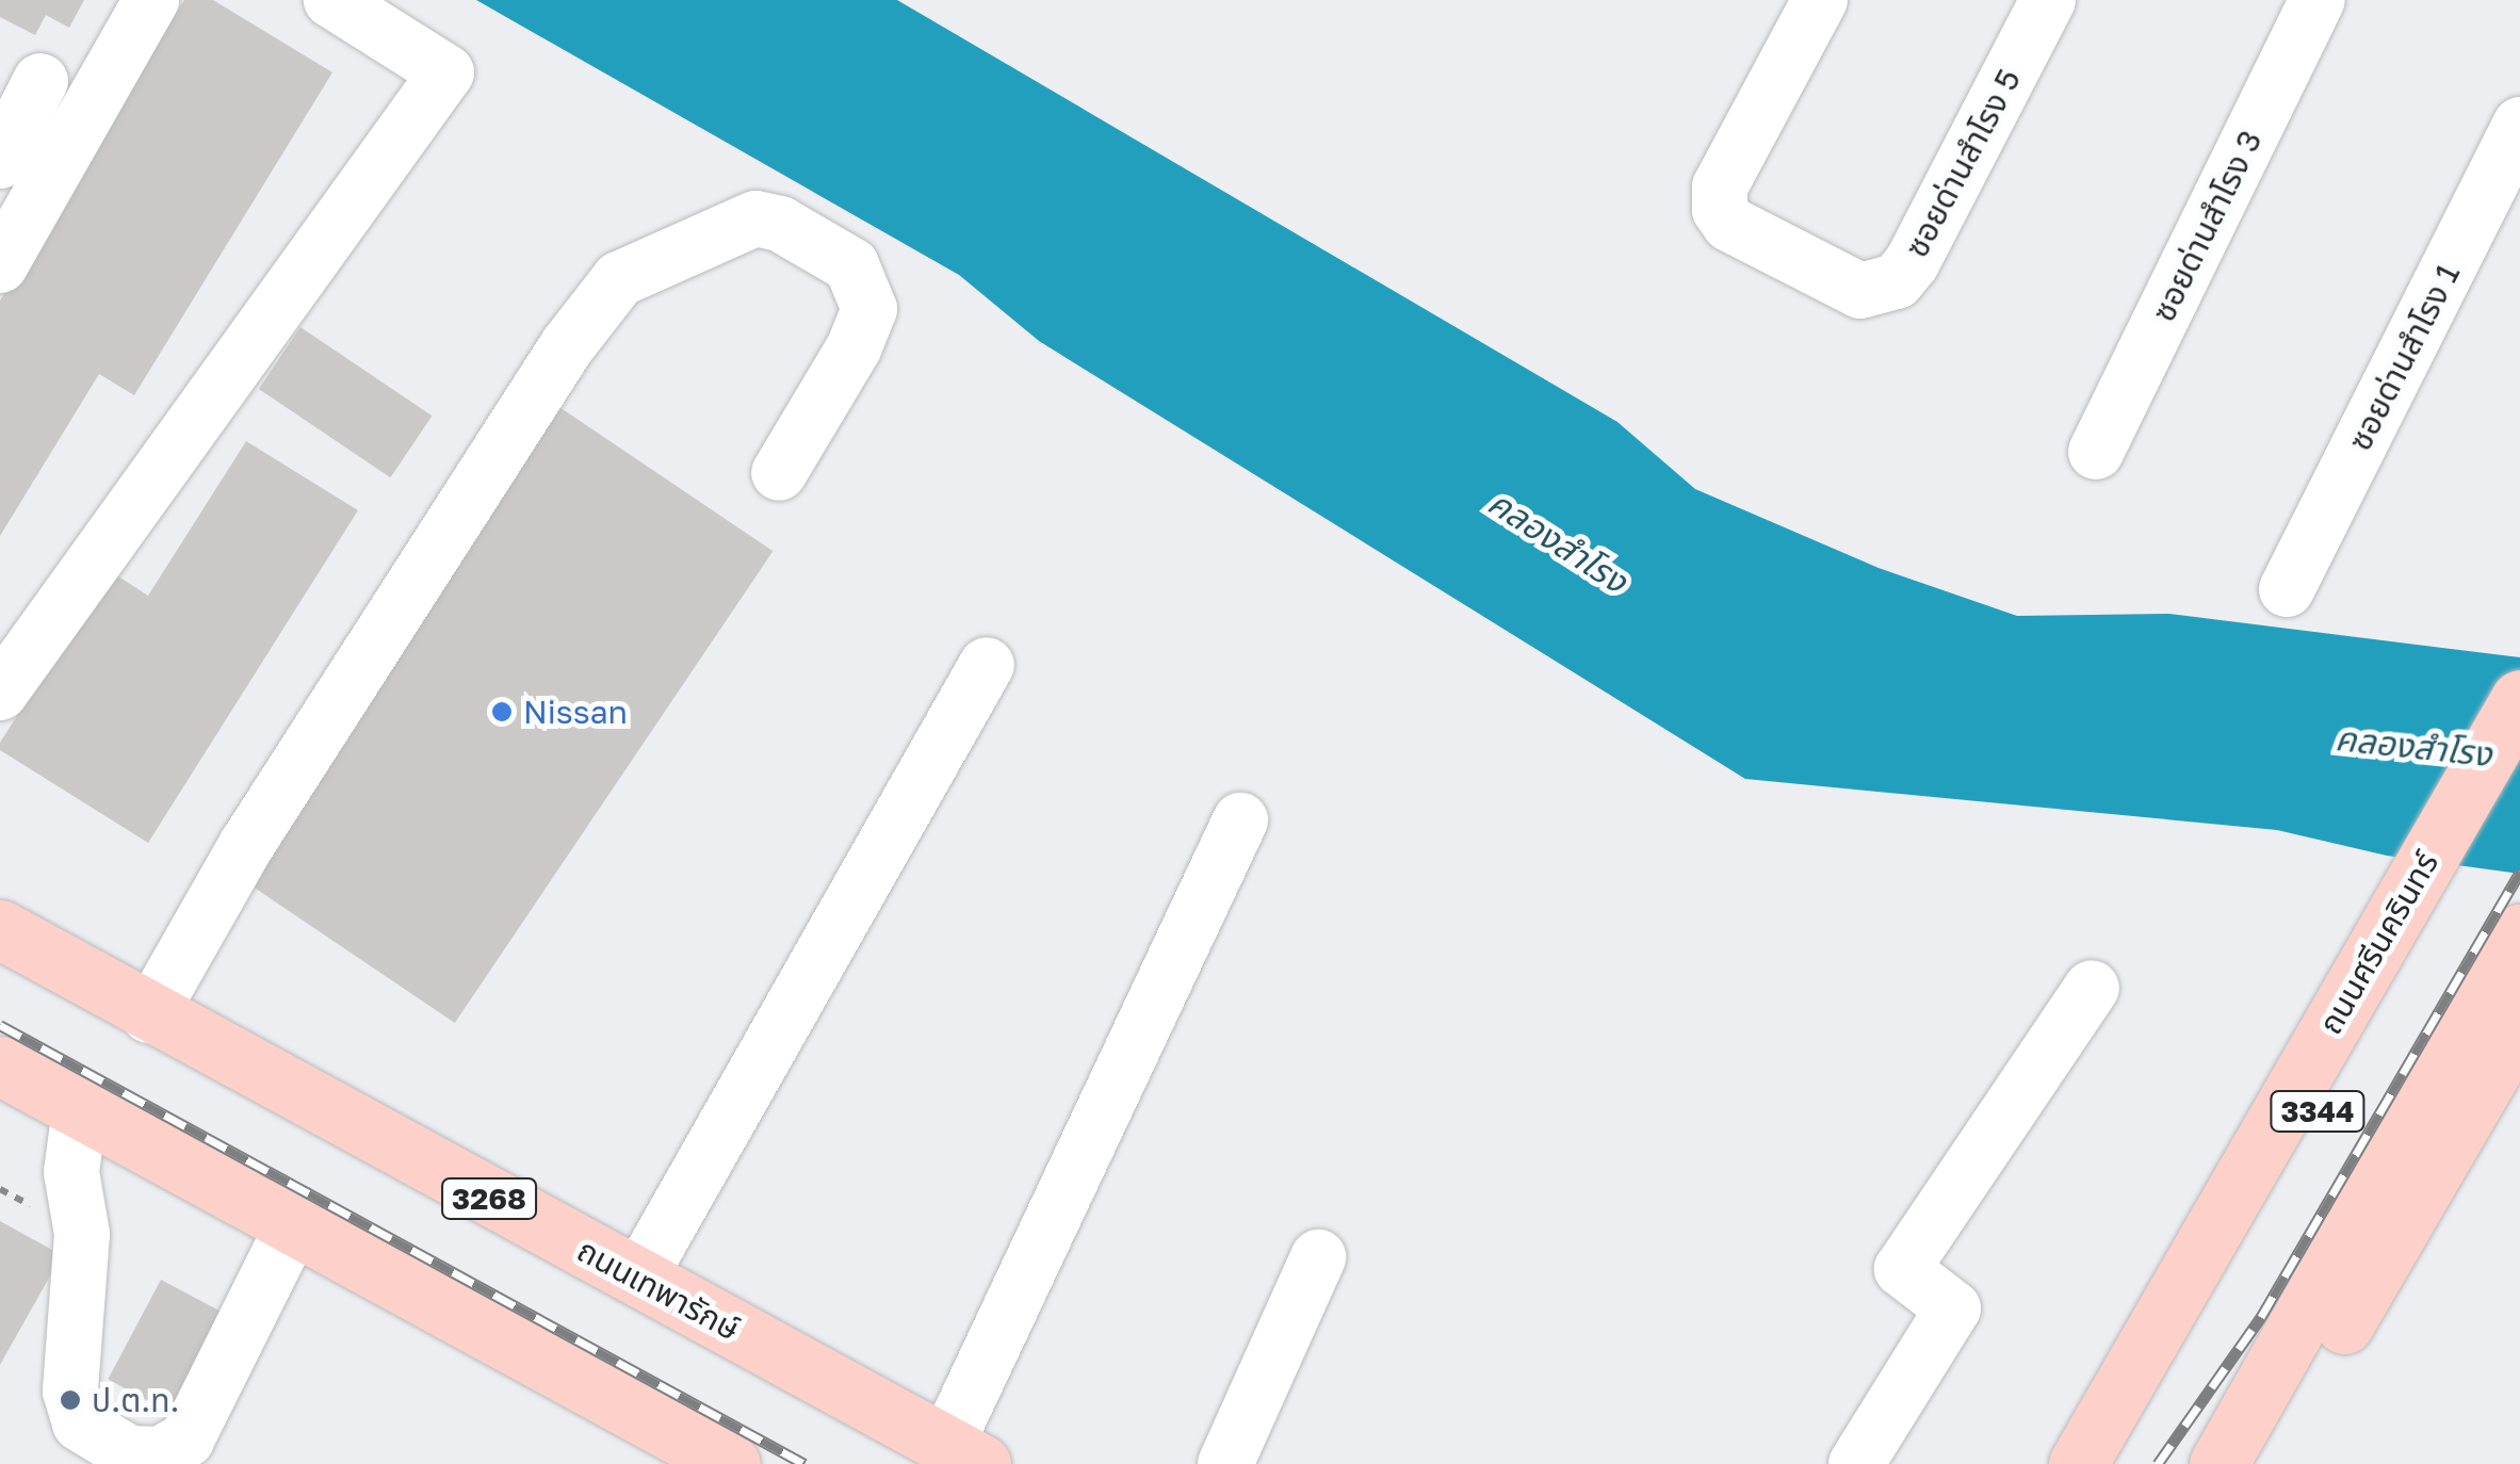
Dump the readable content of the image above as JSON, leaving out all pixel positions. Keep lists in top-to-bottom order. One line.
{"streets":{"main road":["ถนนศรีนครินทร์","3344","3268","ถนนเทพารักษ์"],"street":["ซอยด่านสำโรง 5","ซอยด่านสำโรง 3","ซอยด่านสำโรง 1"]},"water":["คลองสำโรง"],"places":["Nissan","ป.ต.ท."]}
